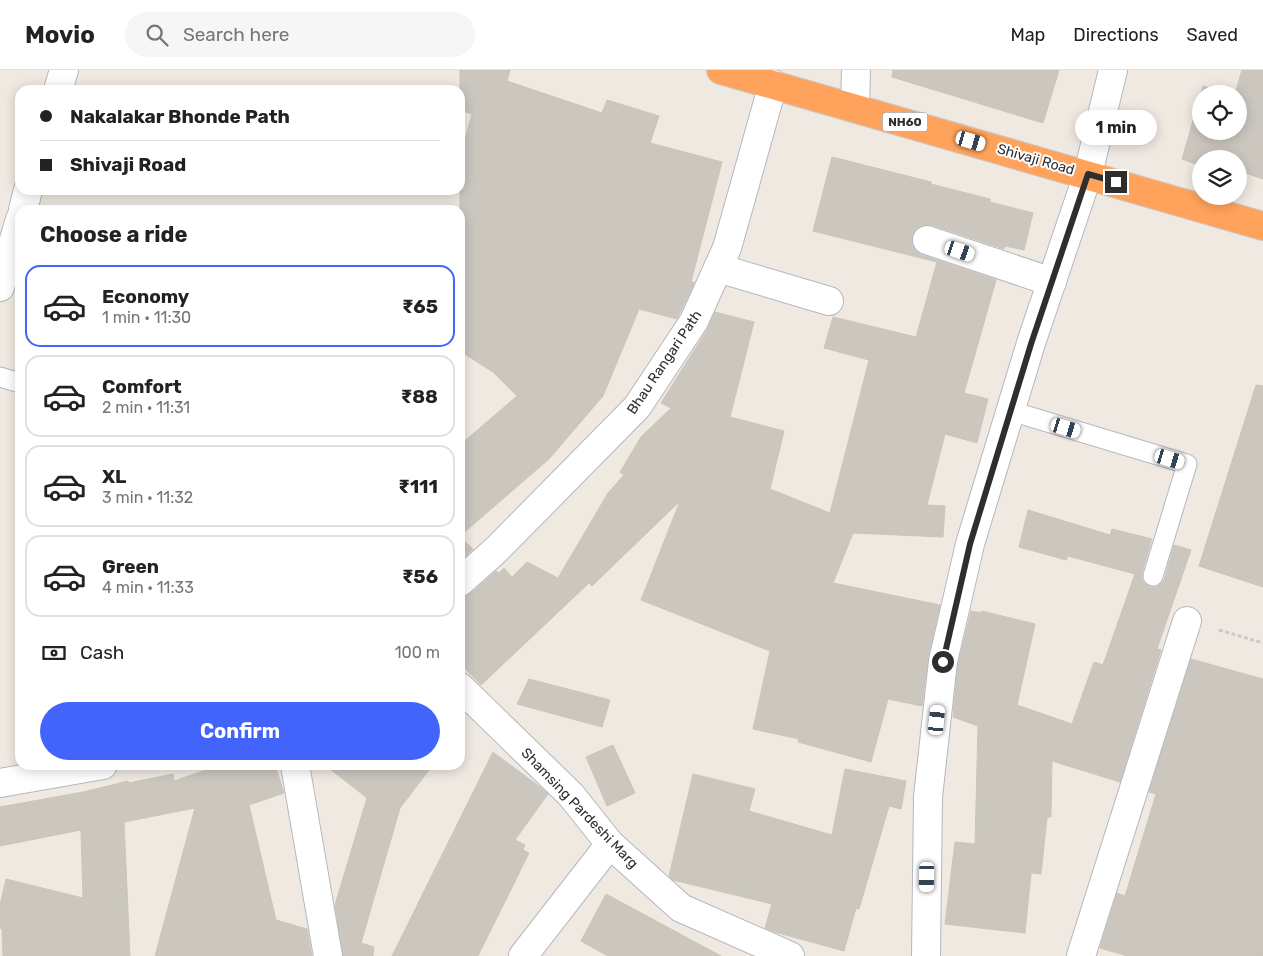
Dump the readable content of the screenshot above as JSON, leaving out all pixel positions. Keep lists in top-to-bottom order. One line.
{"streets":{"highway":["NH60","Shivaji Road"],"street":["Bhau Rangari Path","Shamsing Pardeshi Marg"]},"crossings":[["Shivaji Road","Bhau Rangari Path"]],"page":{"header":"Movio","search":"Search here","nav":["Map","Directions","Saved"],"banner":["Nakalakar Bhonde Path","Shivaji Road"],"bubble":"1 min","heading":"Choose a ride","list":[{"name":"Economy","note":"1 min · 11:30","value":"₹65"},{"name":"Comfort","note":"2 min · 11:31","value":"₹88"},{"name":"XL","note":"3 min · 11:32","value":"₹111"},{"name":"Green","note":"4 min · 11:33","value":"₹56"}],"pay":["Cash","100 m"],"buttons":"Confirm"}}
